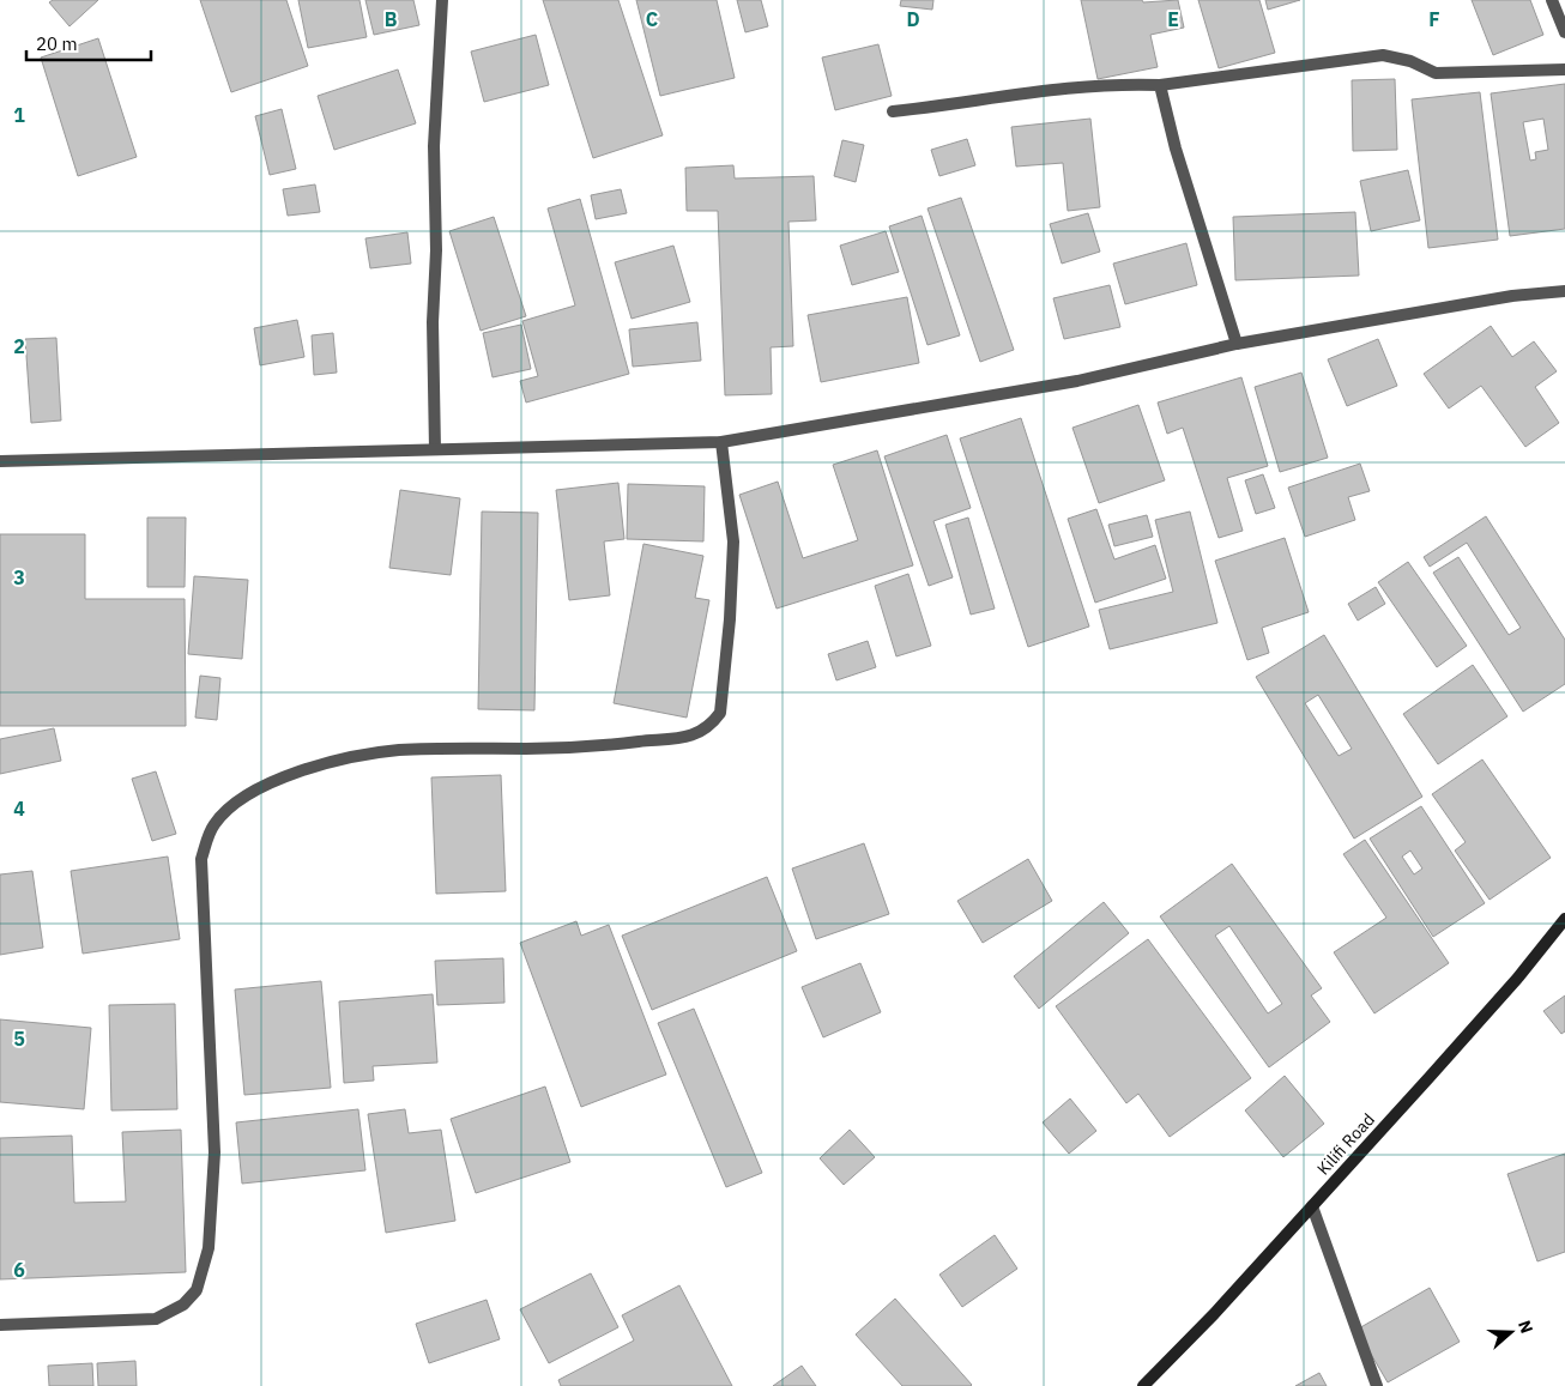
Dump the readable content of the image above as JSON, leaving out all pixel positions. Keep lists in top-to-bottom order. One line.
{"streets":{"street":["Kilifi Road"]},"scale_bar":"20 m","north":"right","grid":{"columns":["B","C","D","E","F"],"rows":["1","2","3","4","5","6"]}}
